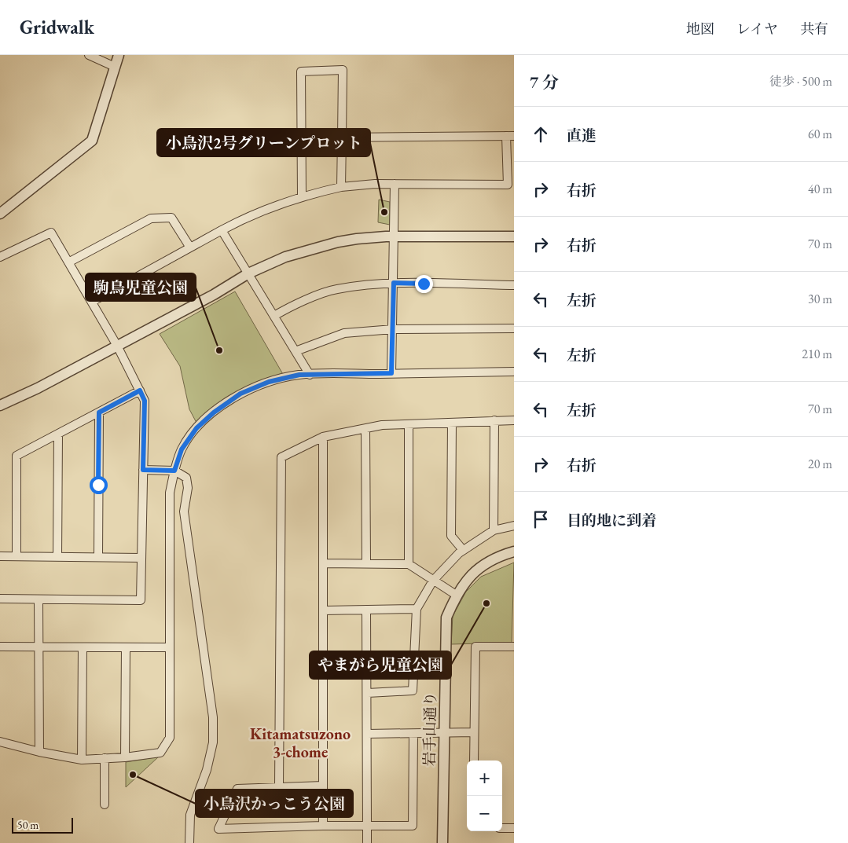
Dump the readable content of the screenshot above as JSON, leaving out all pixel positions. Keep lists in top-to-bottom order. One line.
{"streets":{"street":["岩手山通り"]},"districts":["Kitamatsuzono 3-chome"],"places":["小鳥沢2号グリーンプロット","駒鳥児童公園","やまがら児童公園","小鳥沢かっこう公園"],"scale_bar":"50 m","page":{"header":"Gridwalk","nav":["地図","レイヤ","共有"],"heading":["7 分","徒歩 · 500 m"],"list":[["直進","60 m"],["右折","40 m"],["右折","70 m"],["左折","30 m"],["左折","210 m"],["左折","70 m"],["右折","20 m"],"目的地に到着"],"map_buttons":["+","−"],"scale":"50 m"}}
